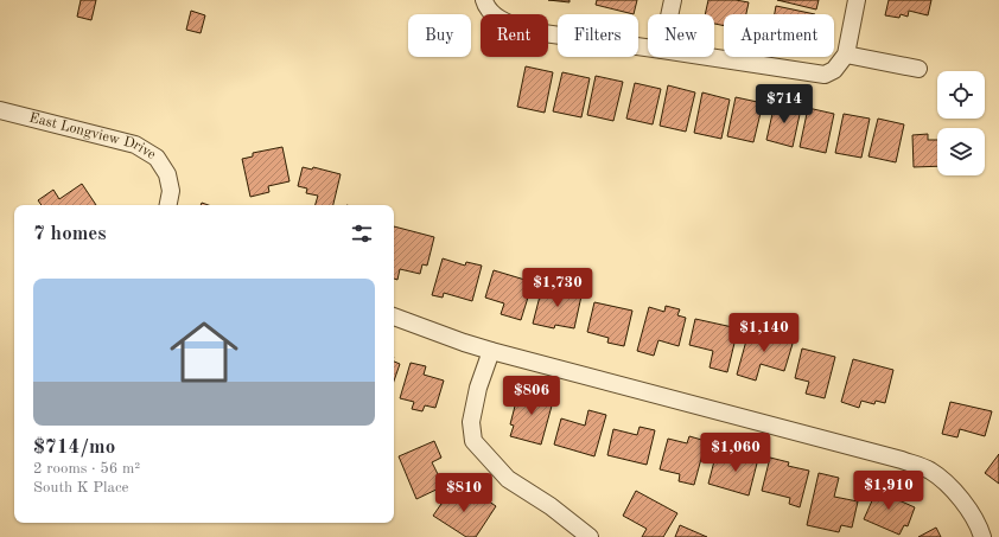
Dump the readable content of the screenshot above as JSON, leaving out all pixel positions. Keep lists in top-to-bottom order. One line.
{"streets":{"street":["East Longview Drive"]},"page":{"chip":["Buy","Rent","Filters","New","Apartment"],"price":["$714","$1,730","$1,140","$806","$1,060","$1,910","$810"],"heading":"7 homes","list":[{"name":"$714/mo","note":"2 rooms · 56 m² · South K Place"}]}}
